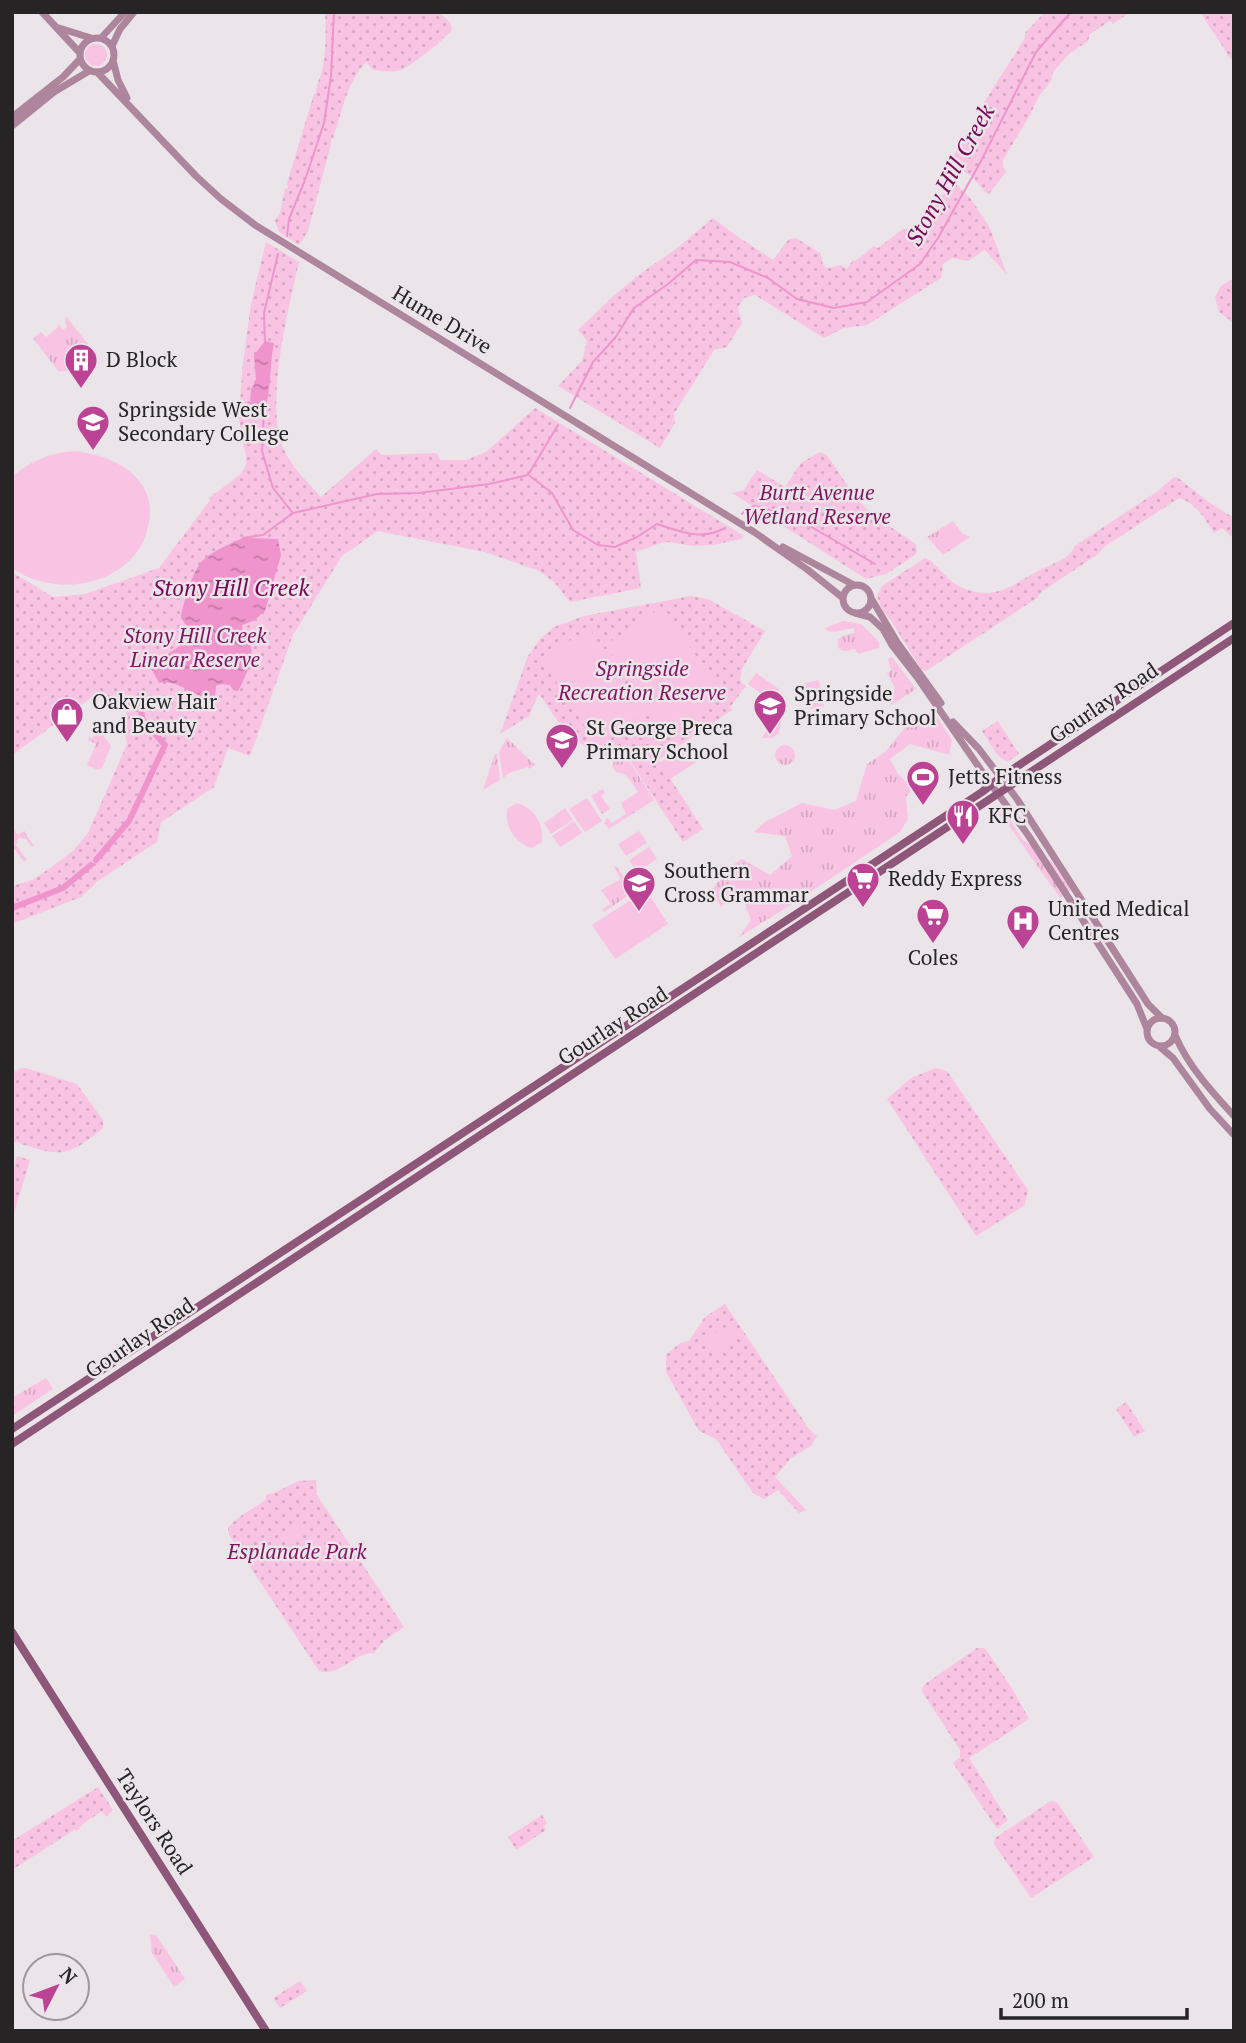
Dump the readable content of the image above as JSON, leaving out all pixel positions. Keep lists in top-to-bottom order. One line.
{"streets":{"main road":["Gourlay Road","Taylors Road"],"street":["Hume Drive"]},"water":["Stony Hill Creek"],"parks":["Burtt Avenue Wetland Reserve","Stony Hill Creek Linear Reserve","Springside Recreation Reserve","Esplanade Park"],"places":{"building":["D Block"],"school or university":["Springside West Secondary College","Springside Primary School","St George Preca Primary School","Southern Cross Grammar"],"shop":["Oakview Hair and Beauty"],"sports":["Jetts Fitness"],"restaurant":["KFC"],"supermarket":["Reddy Express","Coles"],"hospital":["United Medical Centres"]},"scale_bar":"200 m","north":"top right"}
